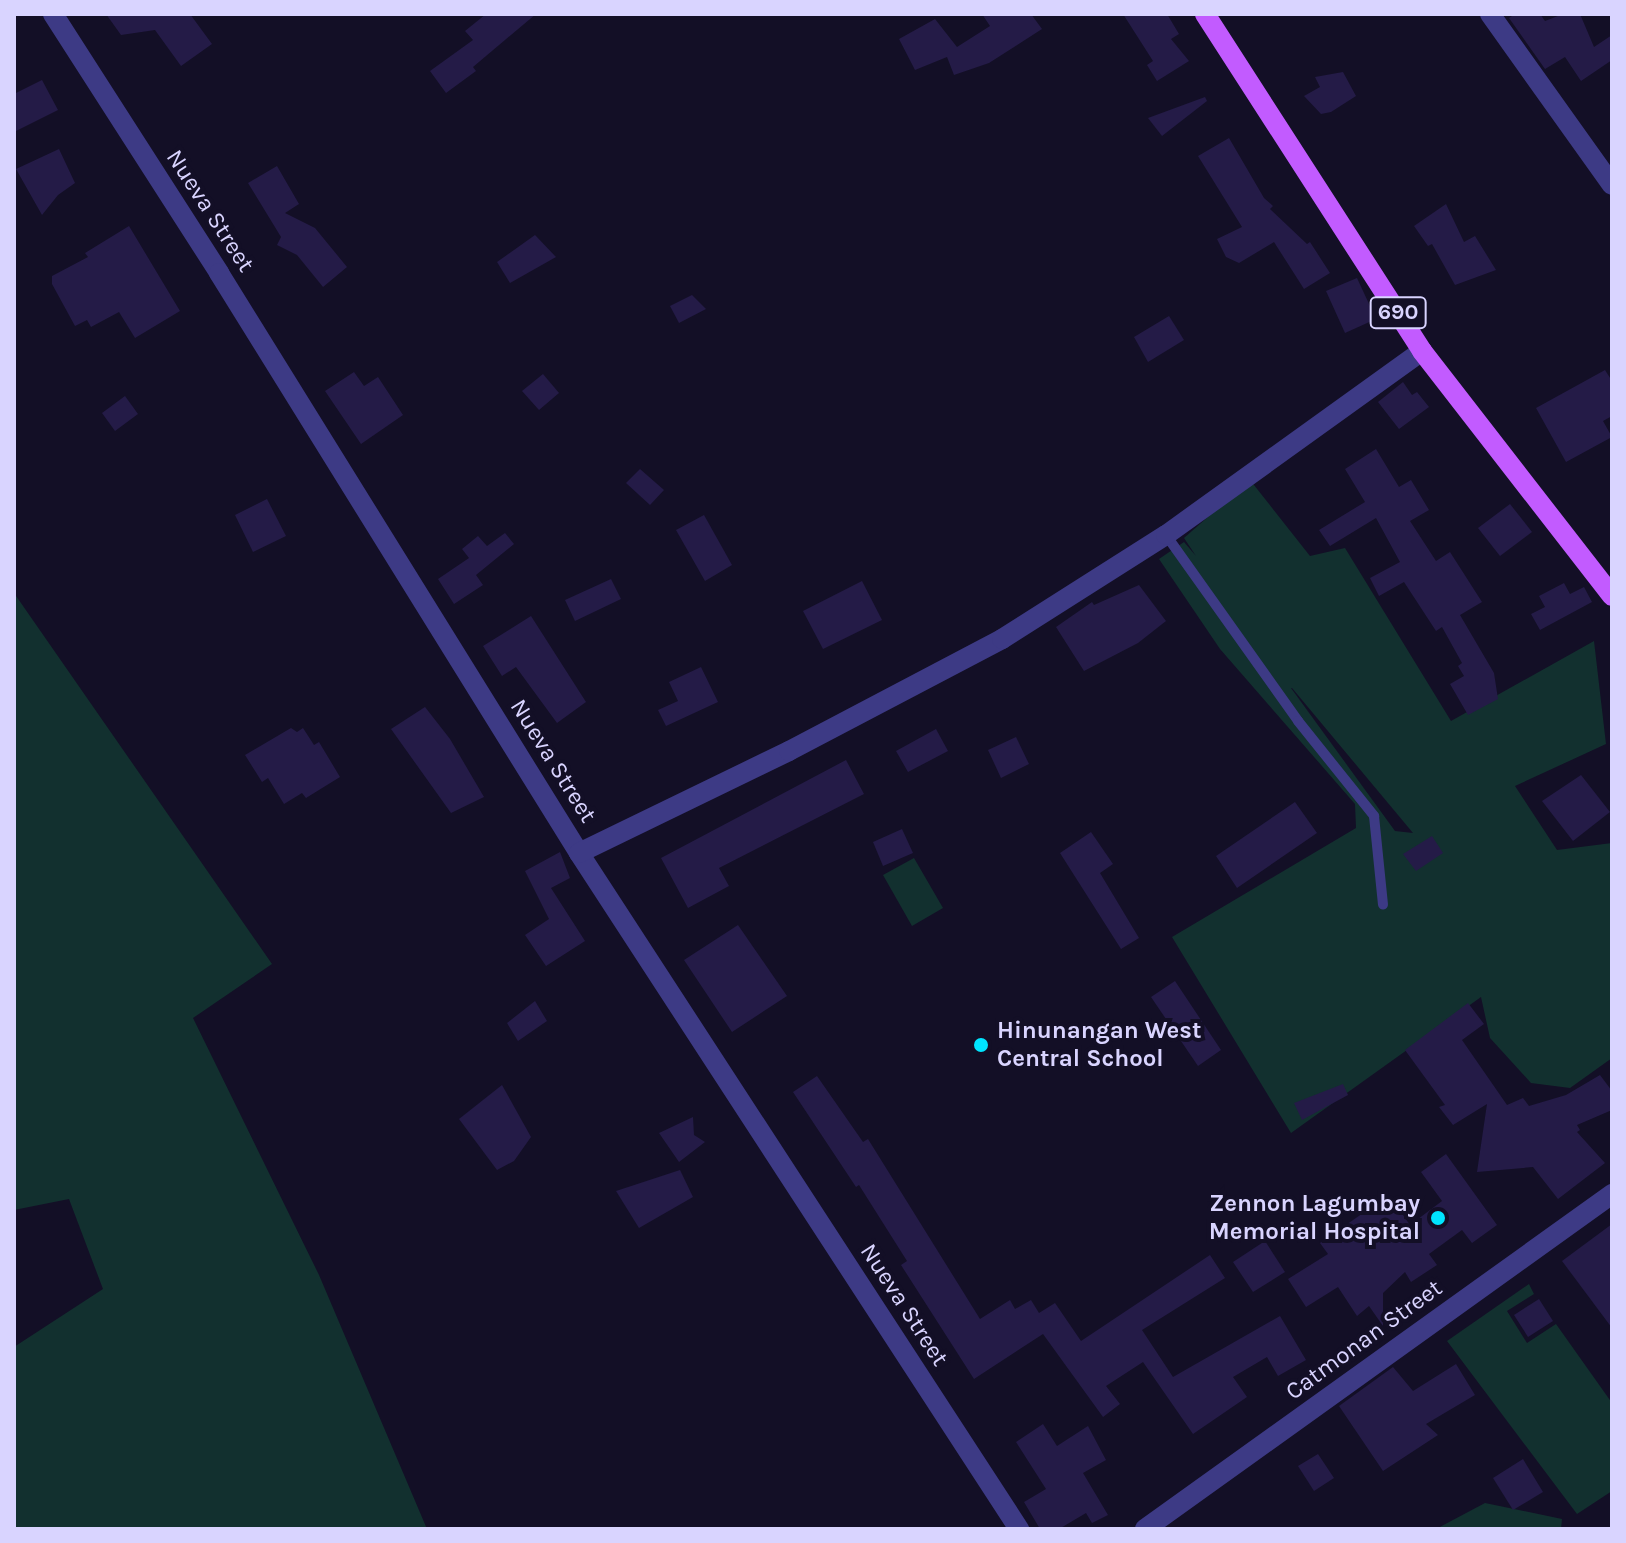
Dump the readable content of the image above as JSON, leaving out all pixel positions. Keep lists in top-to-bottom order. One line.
{"streets":{"main road":["690"],"street":["Nueva Street","Catmonan Street"]},"places":["Hinunangan West Central School","Zennon Lagumbay Memorial Hospital"]}
